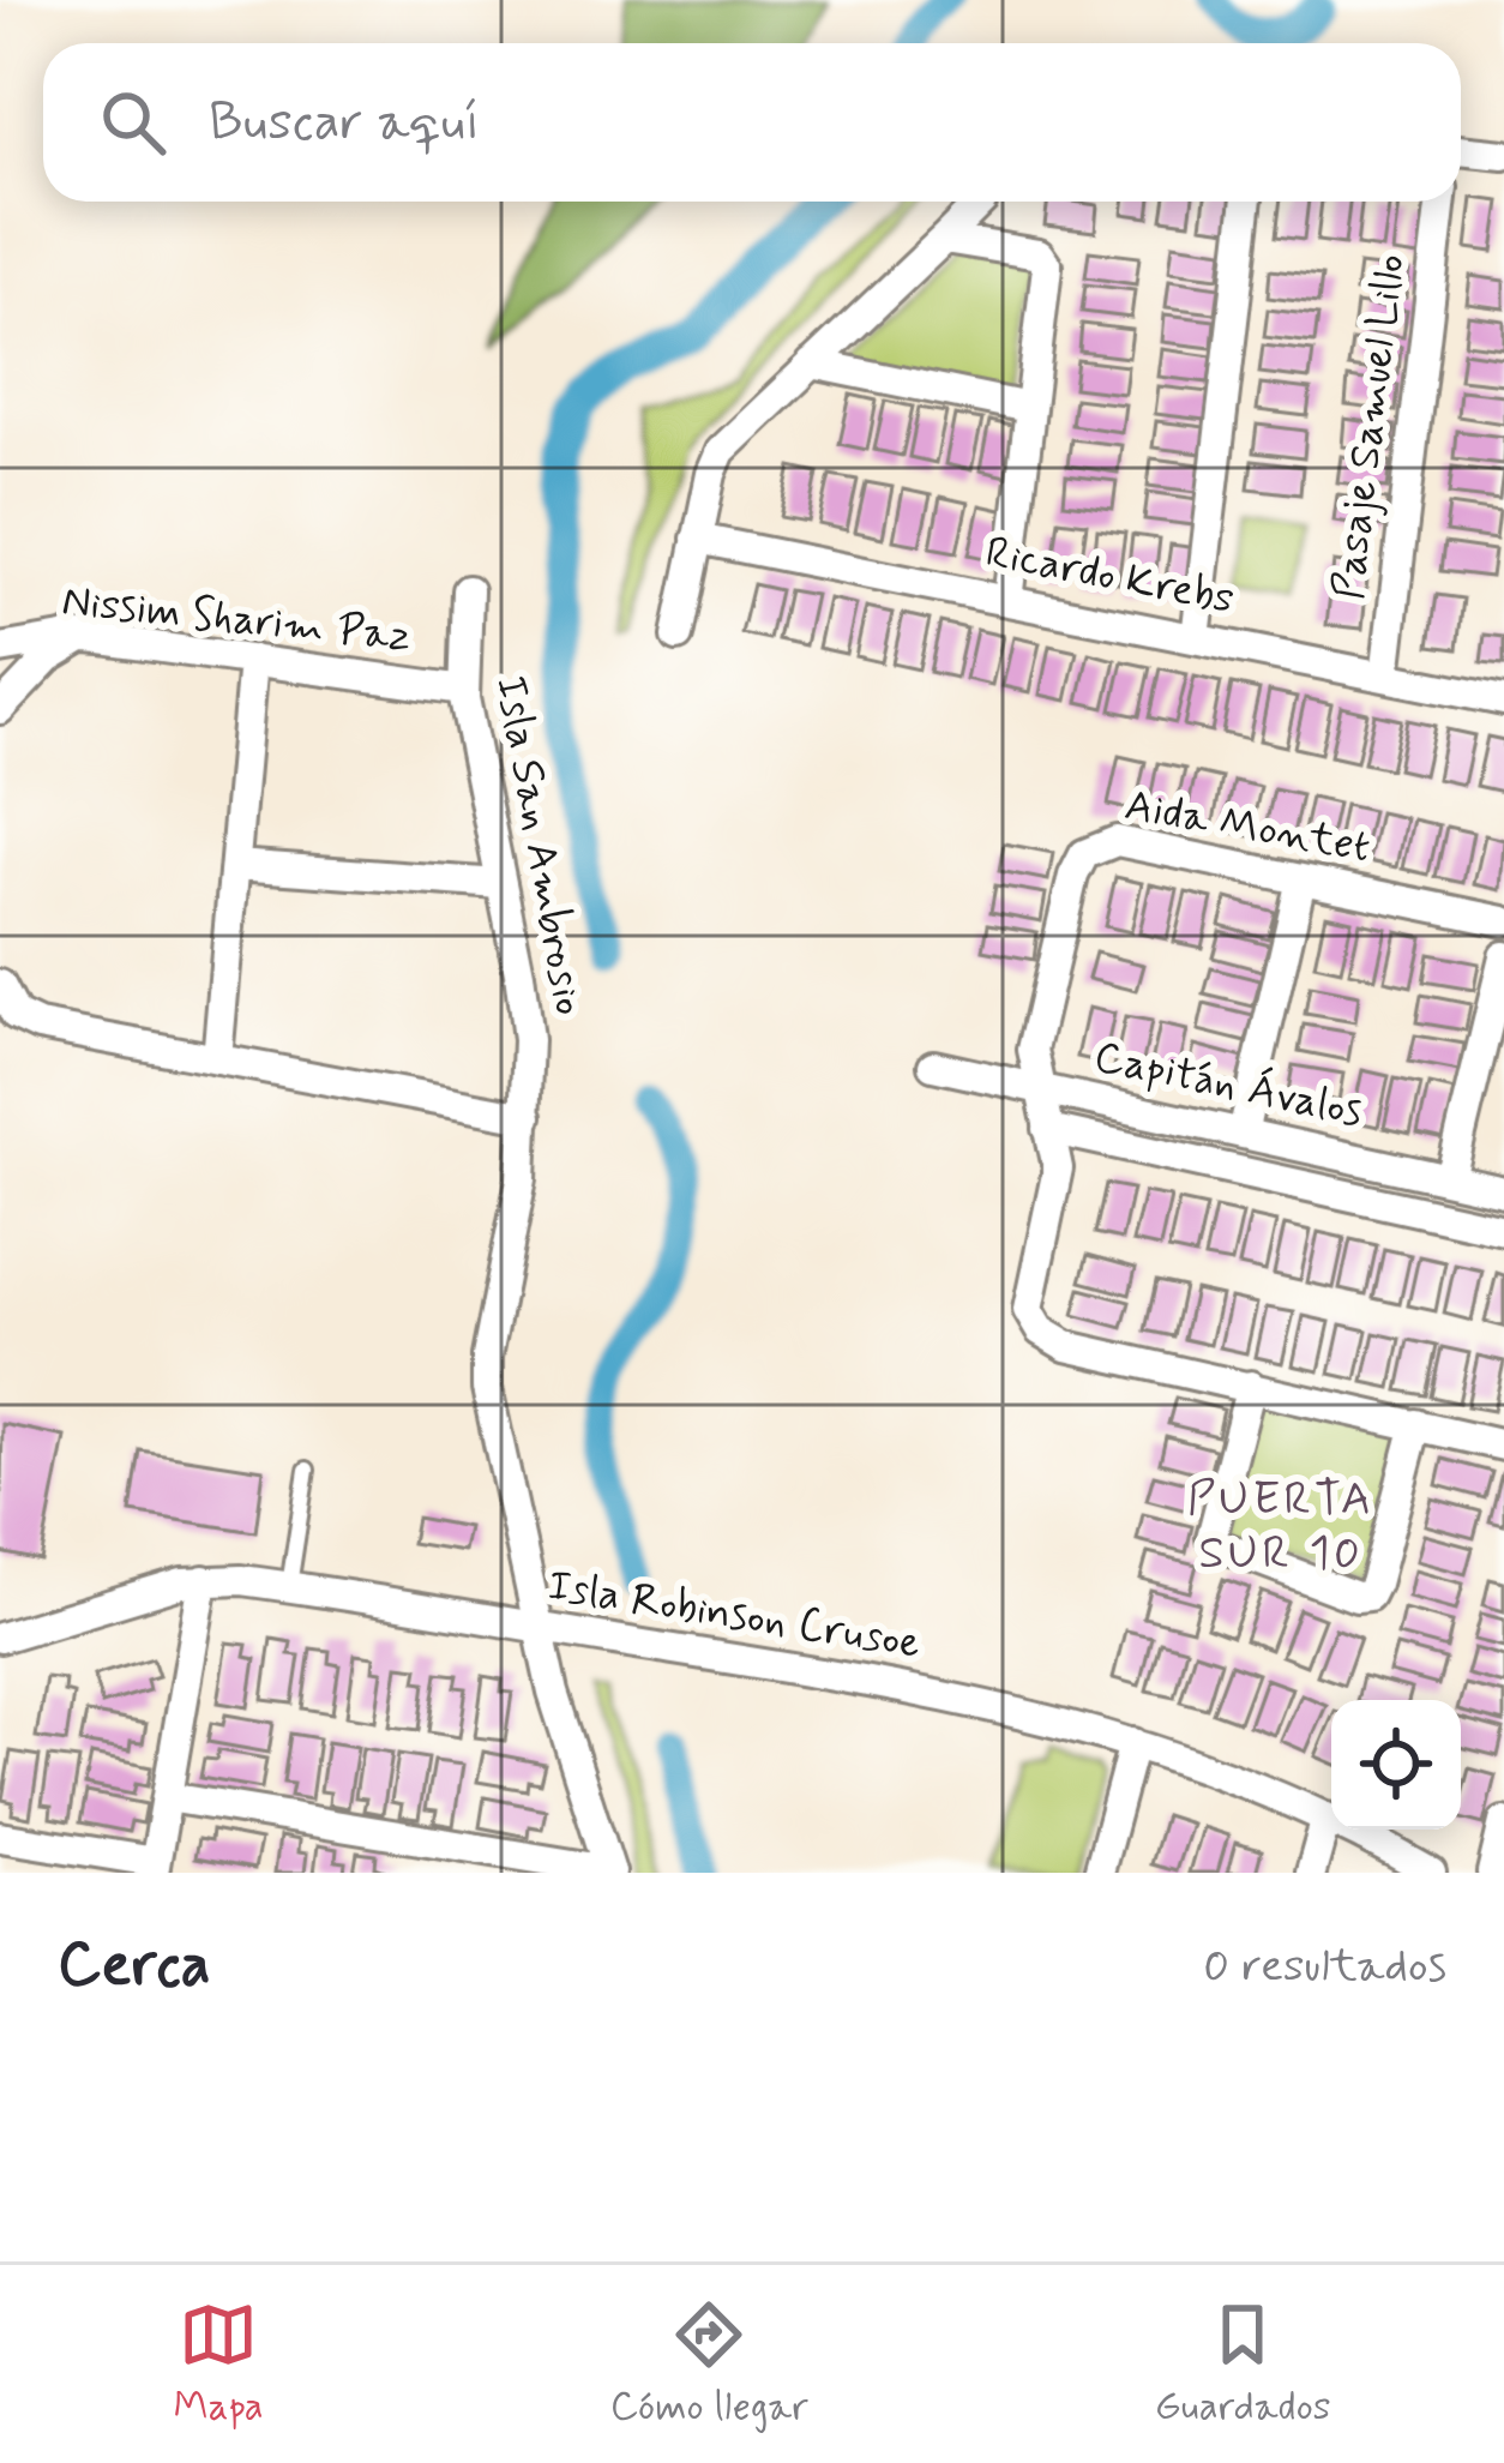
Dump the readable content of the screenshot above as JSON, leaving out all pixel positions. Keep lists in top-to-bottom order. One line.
{"streets":{"street":["Pasaje Samuel Lillo","Ricardo Krebs","Nissim Sharim Paz","Aida Montet","Isla San Ambrosio","Capitán Ávalos","Isla Robinson Crusoe"]},"crossings":[["Pasaje Samuel Lillo","Ricardo Krebs"],["Nissim Sharim Paz","Isla San Ambrosio"],["Aida Montet","Capitán Ávalos"],["Isla San Ambrosio","Isla Robinson Crusoe"]],"districts":["PUERTA SUR 10"],"page":{"search":"Buscar aquí","heading":["Cerca","0 resultados"],"nav":["Mapa","Cómo llegar","Guardados"]}}
